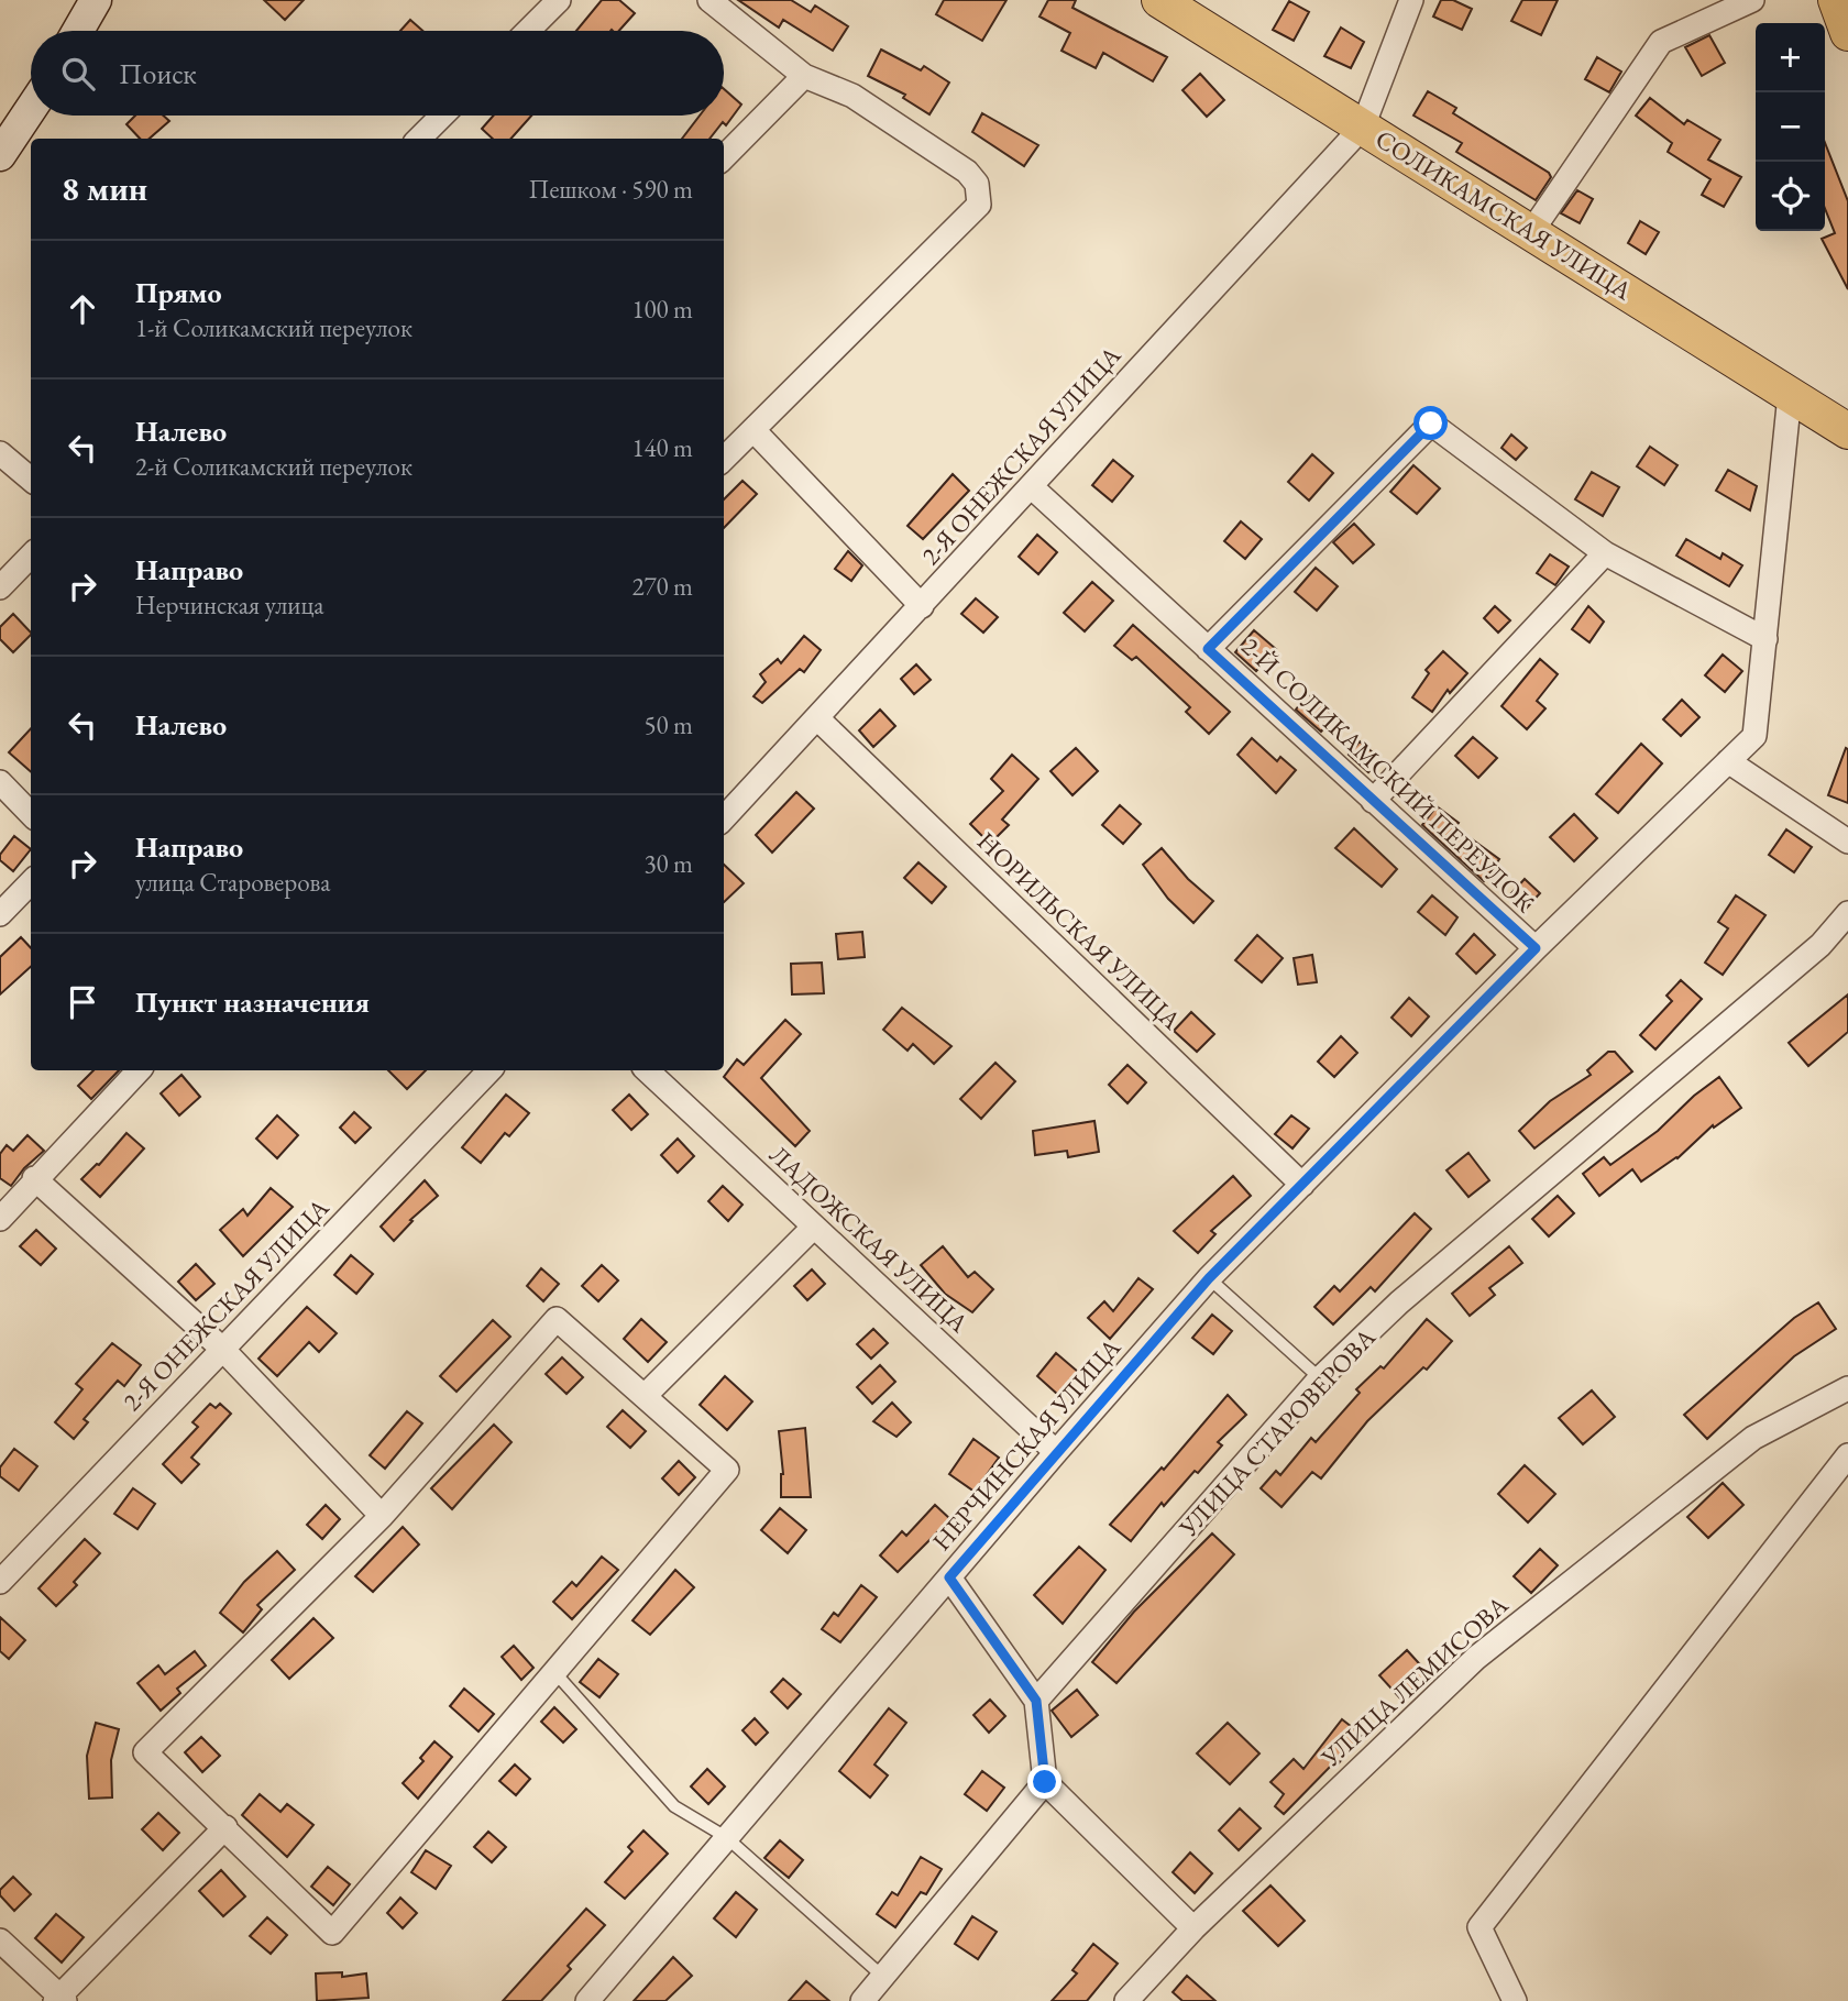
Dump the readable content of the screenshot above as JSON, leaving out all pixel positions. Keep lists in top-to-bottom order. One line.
{"streets":{"main road":["СОЛИКАМСКАЯ УЛИЦА"],"street":["2-Я ОНЕЖСКАЯ УЛИЦА","2-Й СОЛИКАМСКИЙ ПЕРЕУЛОК","НОРИЛЬСКАЯ УЛИЦА","ЛАДОЖСКАЯ УЛИЦА","УЛИЦА СТАРОВЕРОВА","НЕРЧИНСКАЯ УЛИЦА","УЛИЦА ЛЕМИСОВА"]},"crossings":[["СОЛИКАМСКАЯ УЛИЦА","2-Я ОНЕЖСКАЯ УЛИЦА"],["СОЛИКАМСКАЯ УЛИЦА","НЕРЧИНСКАЯ УЛИЦА"],["2-Я ОНЕЖСКАЯ УЛИЦА","2-Й СОЛИКАМСКИЙ ПЕРЕУЛОК"],["2-Я ОНЕЖСКАЯ УЛИЦА","НОРИЛЬСКАЯ УЛИЦА"],["2-Й СОЛИКАМСКИЙ ПЕРЕУЛОК","НЕРЧИНСКАЯ УЛИЦА"],["НОРИЛЬСКАЯ УЛИЦА","НЕРЧИНСКАЯ УЛИЦА"],["ЛАДОЖСКАЯ УЛИЦА","НЕРЧИНСКАЯ УЛИЦА"]],"page":{"map_buttons":["+","−"],"search":"Поиск","heading":["8 мин","Пешком · 590 m"],"list":[["Прямо","1-й Соликамский переулок","100 m"],["Налево","2-й Соликамский переулок","140 m"],["Направо","Нерчинская улица","270 m"],["Налево","50 m"],["Направо","улица Староверова","30 m"],"Пункт назначения"]}}
